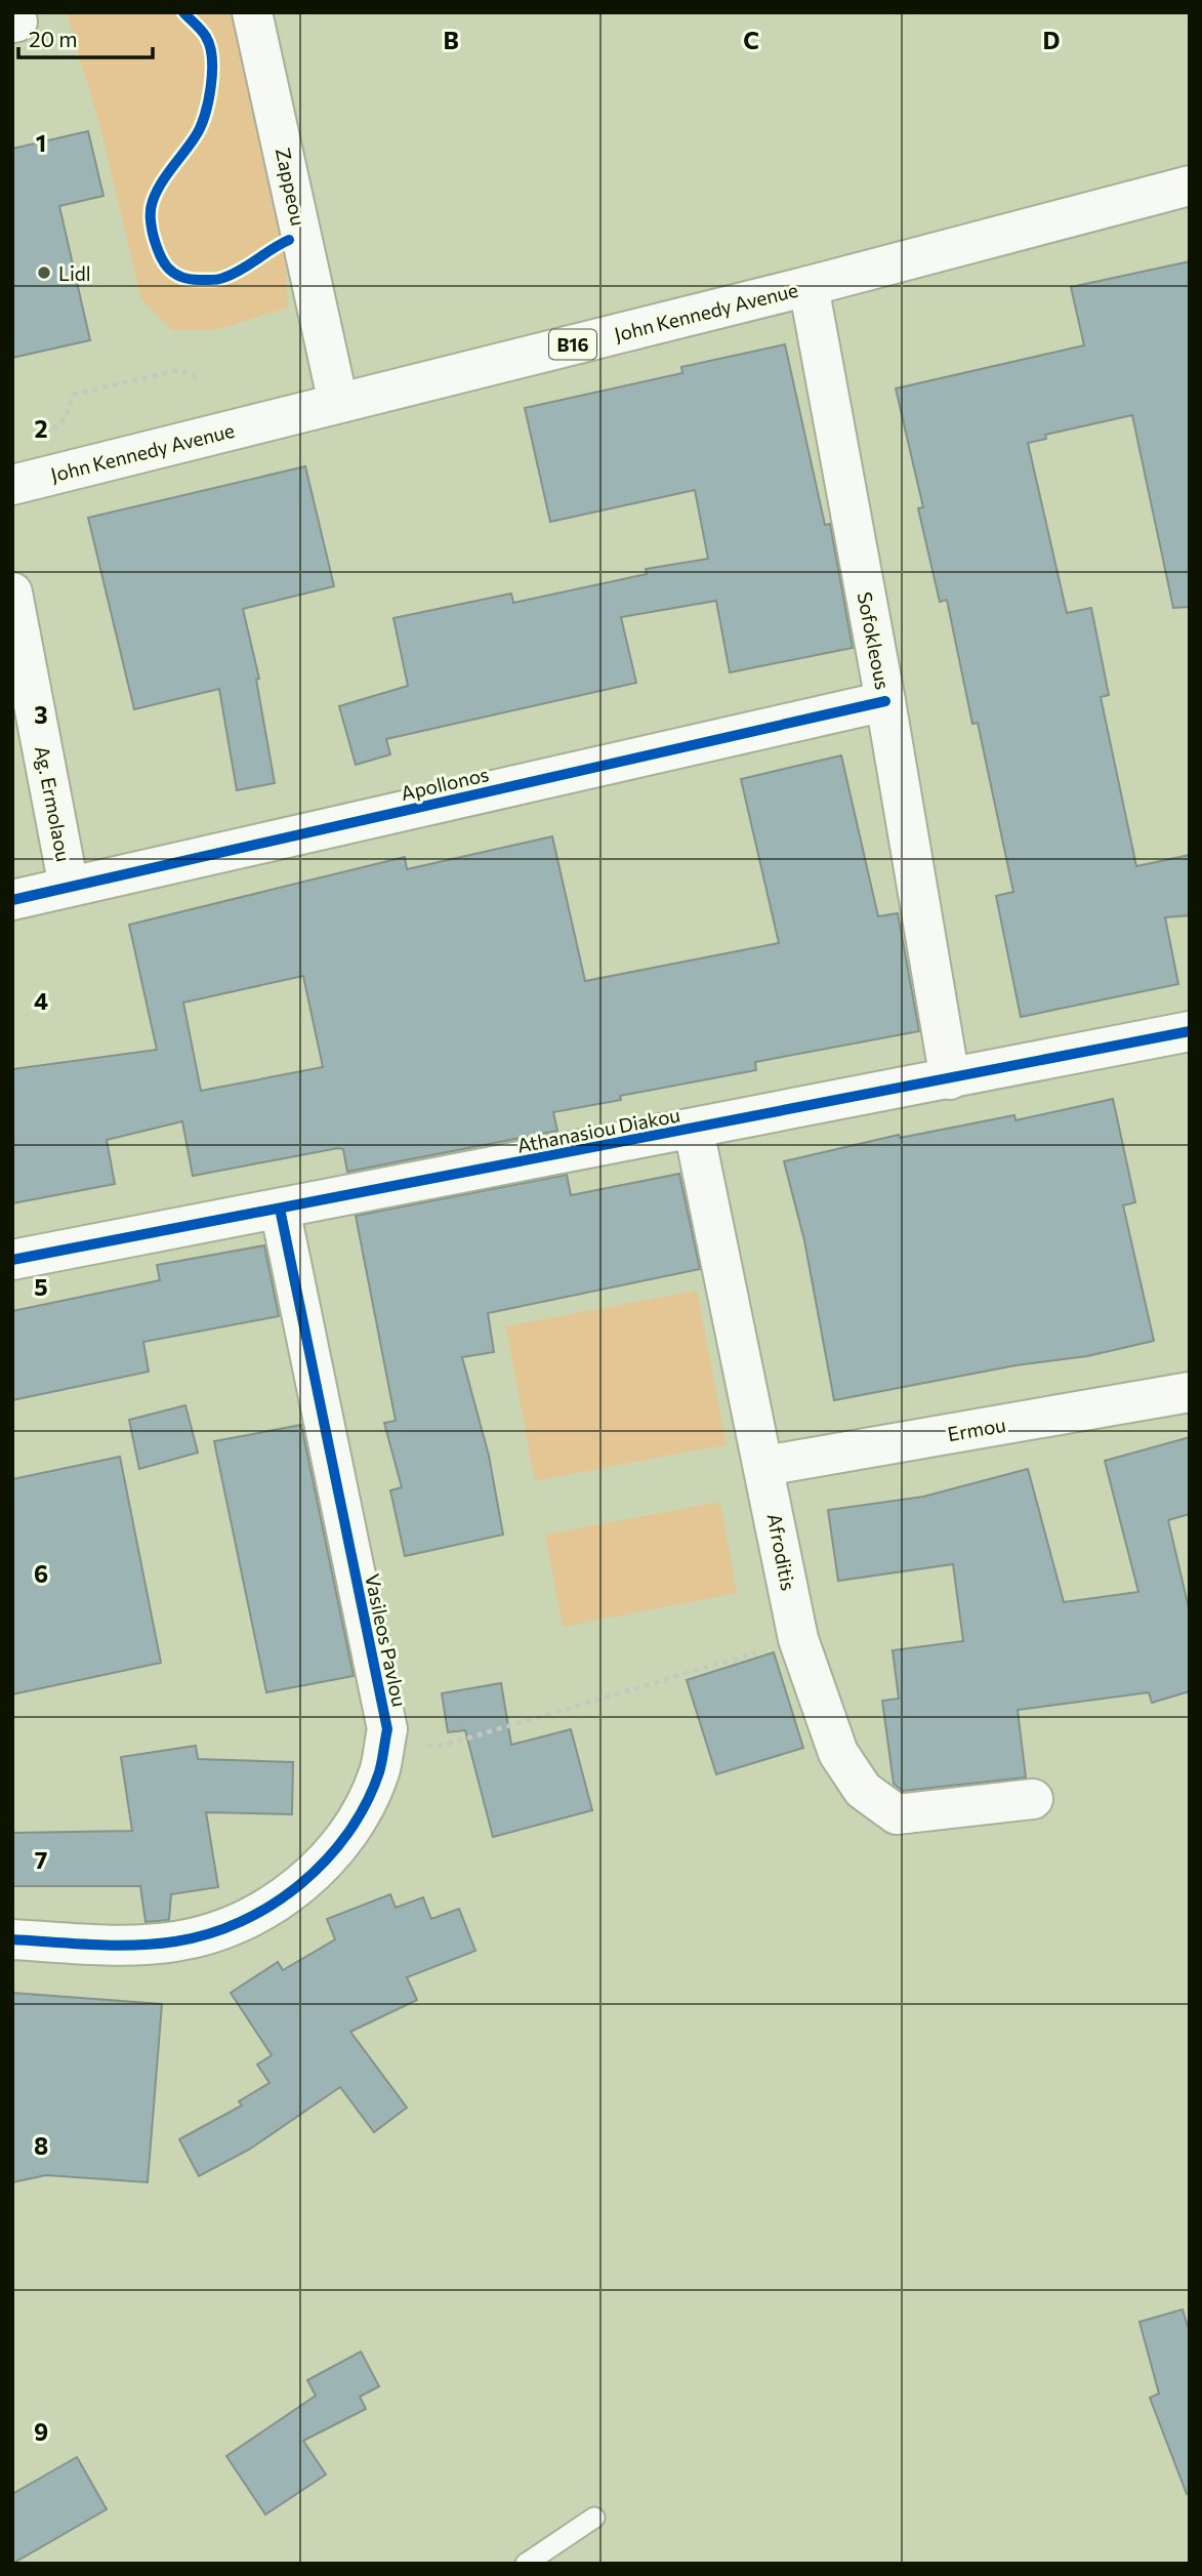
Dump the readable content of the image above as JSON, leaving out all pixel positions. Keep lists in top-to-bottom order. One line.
{"streets":{"street":["Zappeou","John Kennedy Avenue","B16","Sofokleous","Apollonos","Ag. Ermolaou","Athanasiou Diakou","Ermou","Afroditis","Vasileos Pavlou"]},"crossings":[["Zappeou","John Kennedy Avenue"],["John Kennedy Avenue","Sofokleous"],["Sofokleous","Apollonos"],["Sofokleous","Athanasiou Diakou"],["Apollonos","Ag. Ermolaou"],["Athanasiou Diakou","Afroditis"],["Athanasiou Diakou","Vasileos Pavlou"],["Ermou","Afroditis"]],"places":["Lidl"],"scale_bar":"20 m","grid":{"columns":["B","C","D"],"rows":["1","2","3","4","5","6","7","8","9"]}}
